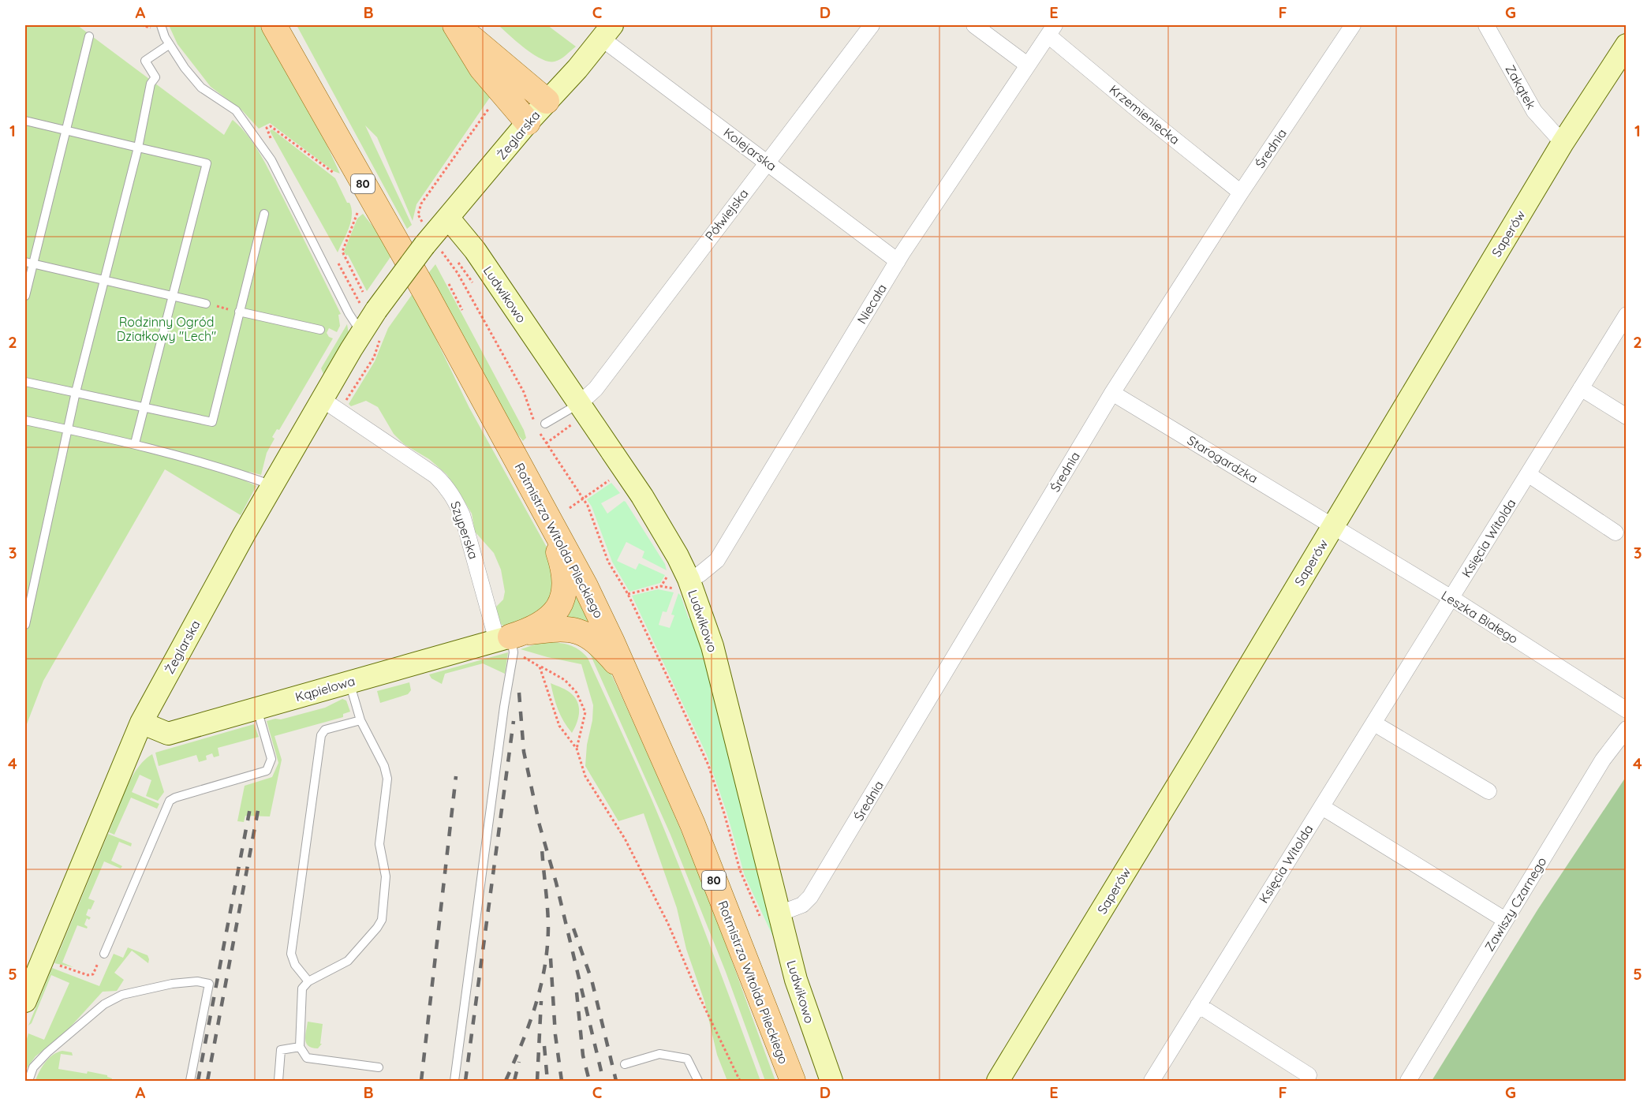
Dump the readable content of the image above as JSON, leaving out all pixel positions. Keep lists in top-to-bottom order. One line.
{"streets":{"main road":["80","Rotmistrza Witolda Pileckiego"],"street":["Zakątek","Krzemieniecka","Żeglarska","Średnia","Kolejarska","Półwiejska","Saperów","Ludwikowo","Niecała","Starogardzka","Szyperska","Księcia Witolda","Leszka Białego","Kąpielowa","Zawiszy Czarnego"]},"crossings":[["Zakątek","Saperów"],["Krzemieniecka","Średnia"],["Krzemieniecka","Niecała"],["Żeglarska","Kolejarska"],["Żeglarska","Ludwikowo"],["Żeglarska","Szyperska"],["Żeglarska","Kąpielowa"],["Średnia","Ludwikowo"],["Średnia","Starogardzka"],["Kolejarska","Półwiejska"],["Kolejarska","Niecała"],["Półwiejska","Ludwikowo"],["Saperów","Starogardzka"],["Saperów","Leszka Białego"],["Ludwikowo","Niecała"],["Starogardzka","Leszka Białego"],["Szyperska","Kąpielowa"],["Księcia Witolda","Leszka Białego"]],"parks":["Rodzinny Ogród Działkowy \"Lech\""],"grid":{"columns":["A","B","C","D","E","F","G"],"rows":["1","2","3","4","5"]}}
